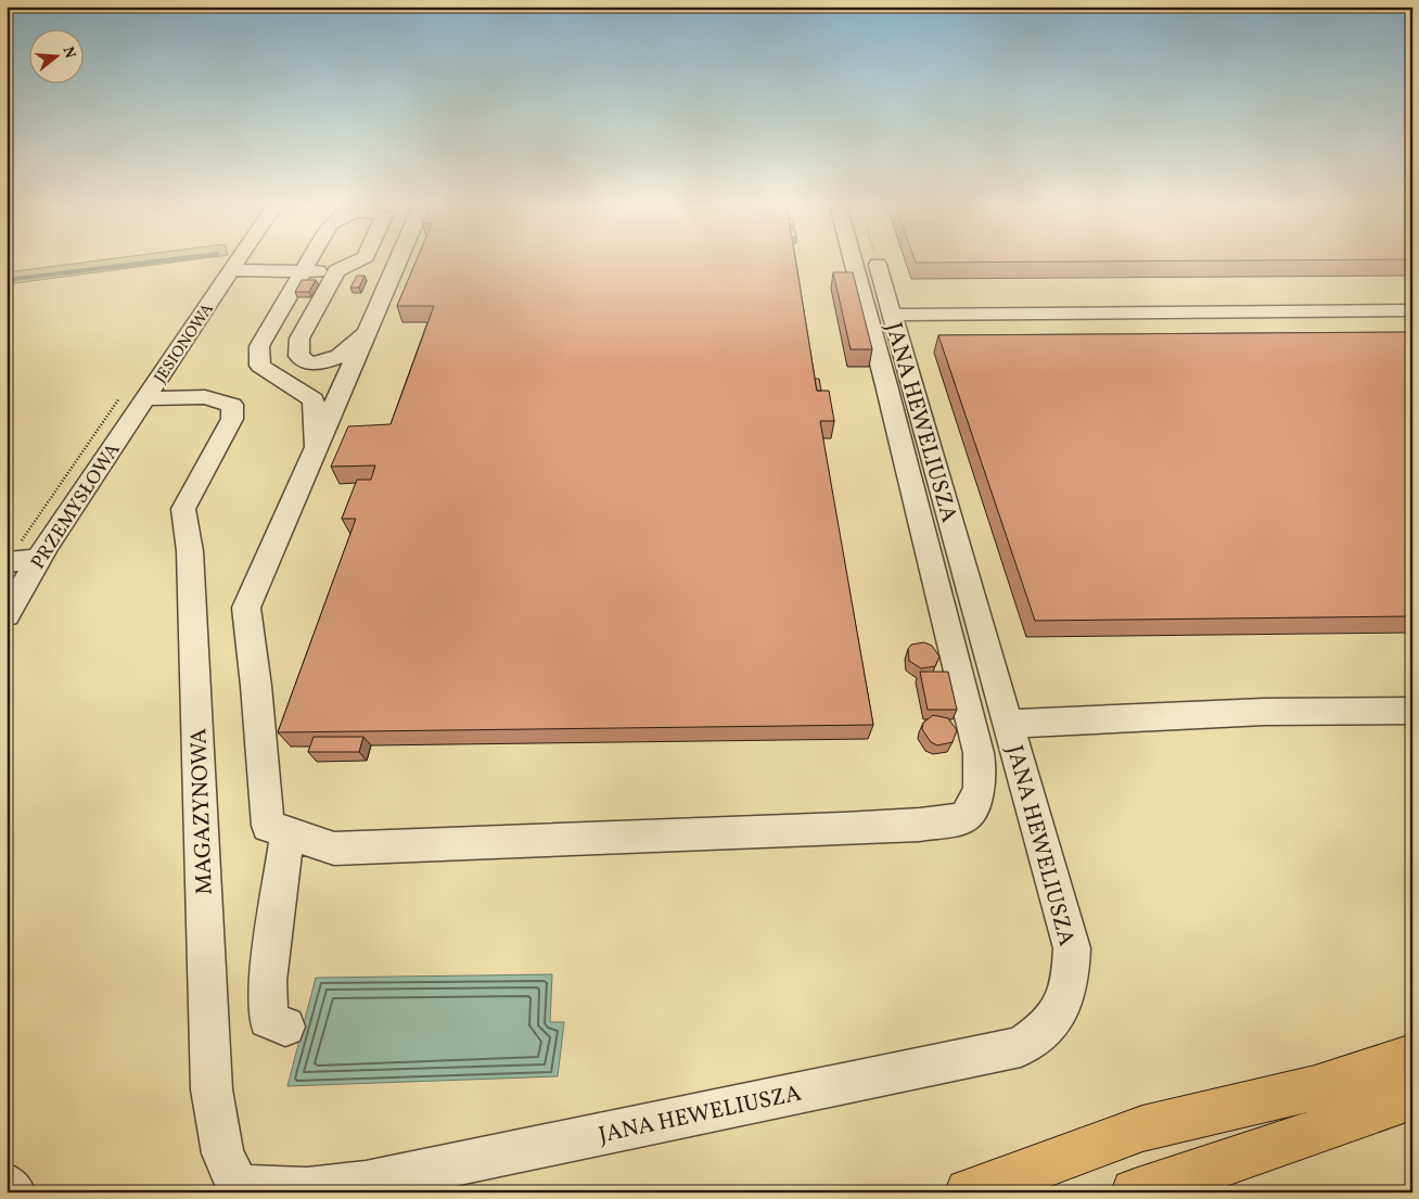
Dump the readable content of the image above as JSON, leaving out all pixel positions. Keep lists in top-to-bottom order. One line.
{"streets":{"street":["JESIONOWA","JANA HEWELIUSZA","PRZEMYSŁOWA","MAGAZYNOWA"]},"crossings":[["JESIONOWA","PRZEMYSŁOWA"],["JESIONOWA","MAGAZYNOWA"],["JANA HEWELIUSZA","MAGAZYNOWA"],["PRZEMYSŁOWA","MAGAZYNOWA"]],"north":"right"}
